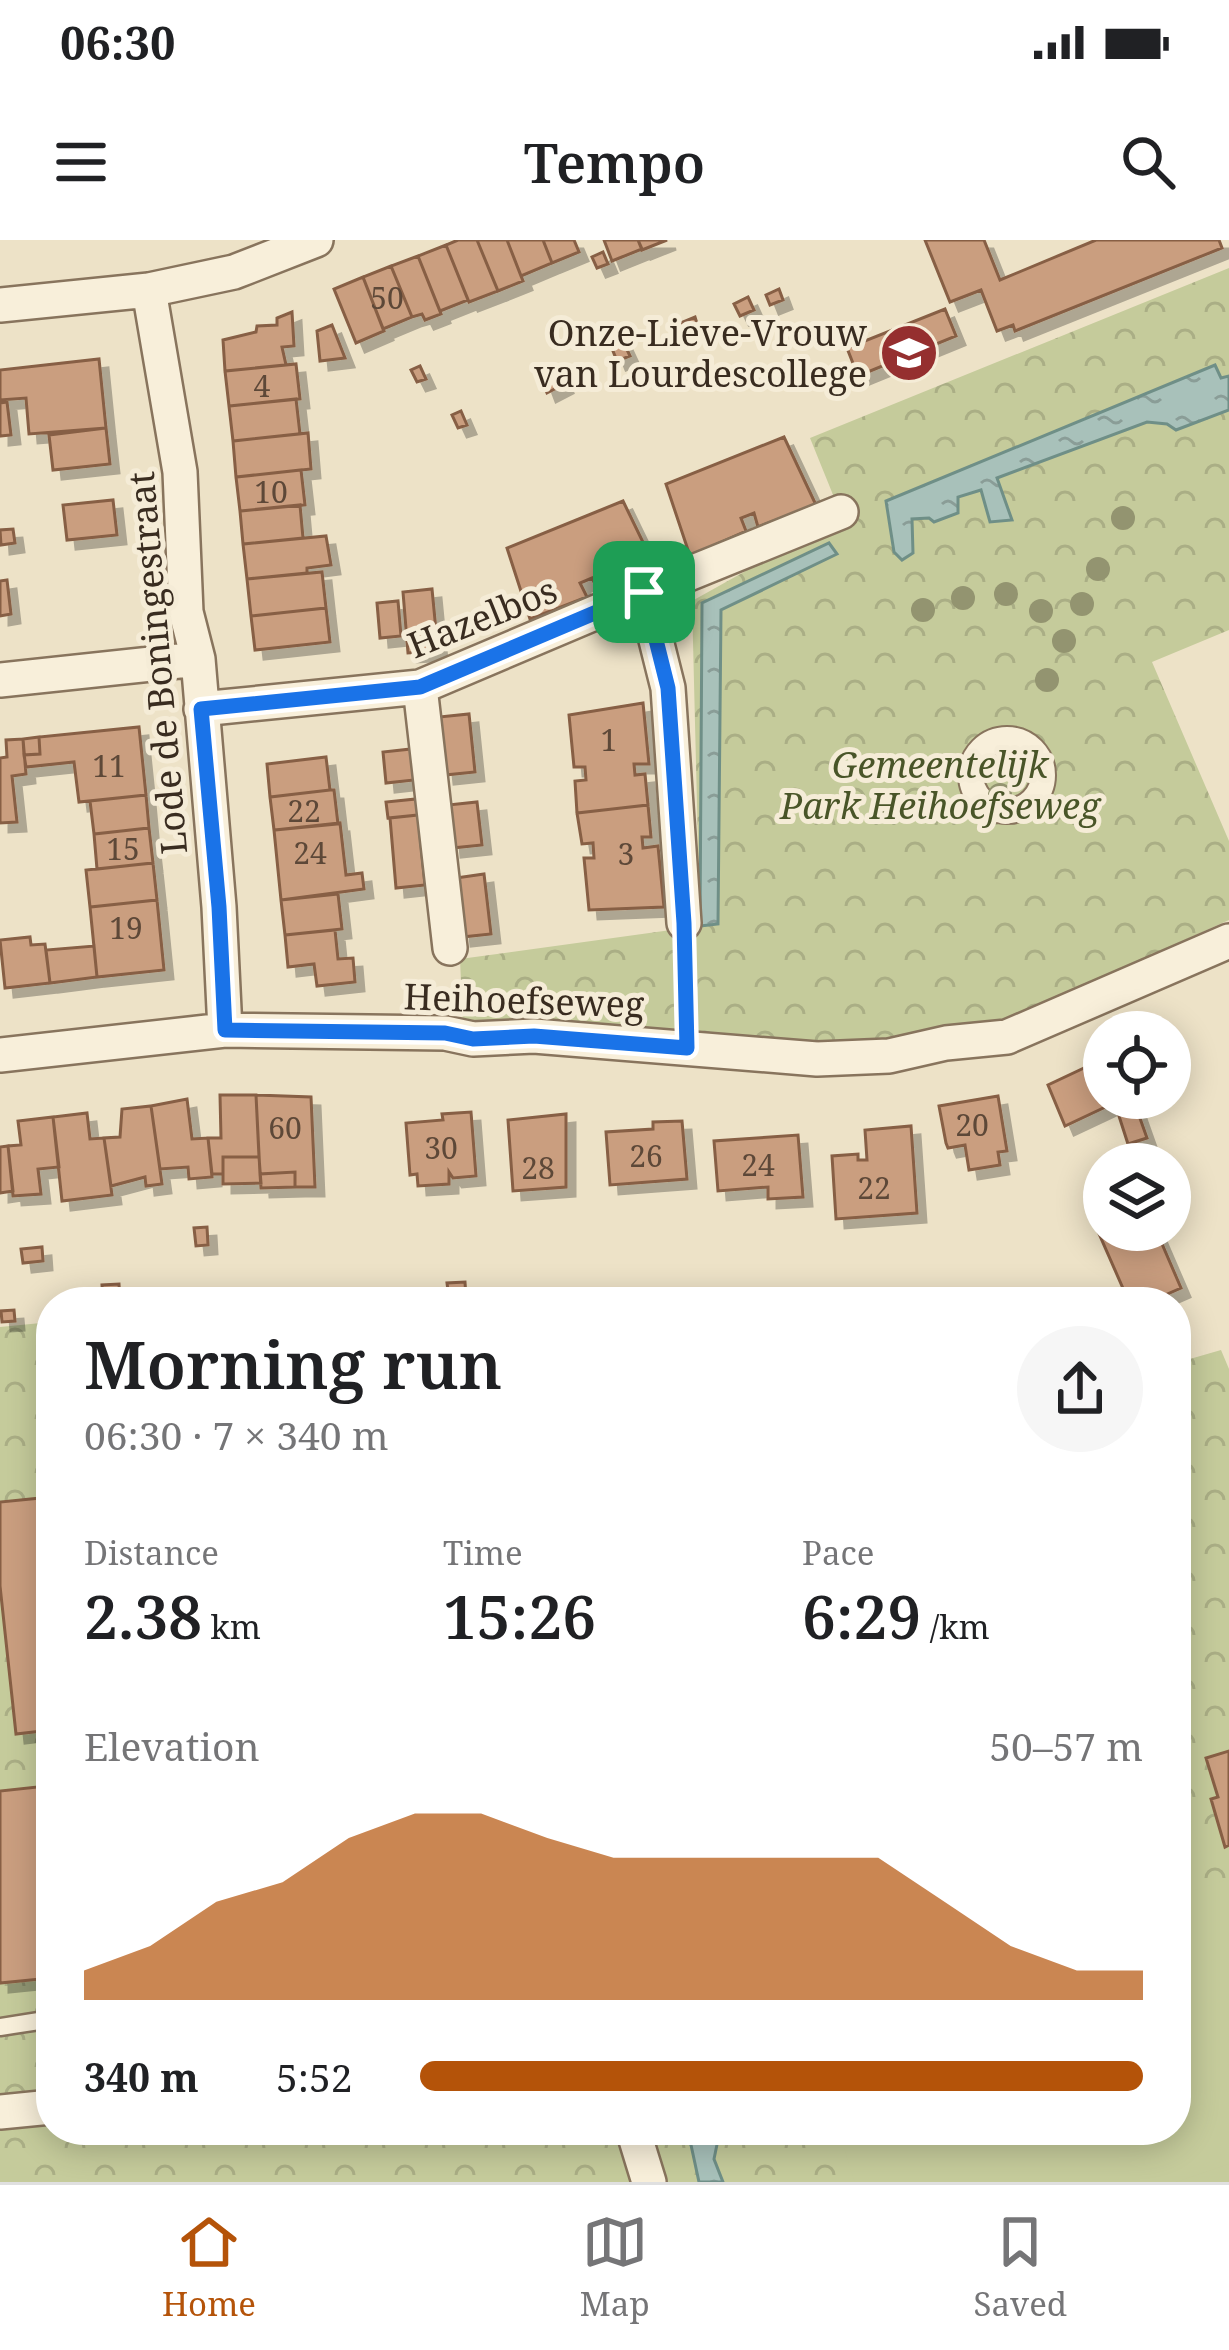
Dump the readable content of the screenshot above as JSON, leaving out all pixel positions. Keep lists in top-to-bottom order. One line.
{"streets":{"street":["Hazelbos","Lode de Boningestraat","Heihoefseweg"]},"crossings":[["Hazelbos","Lode de Boningestraat"],["Lode de Boningestraat","Heihoefseweg"]],"parks":["Gemeentelijk Park Heihoefseweg"],"places":{"school or university":["Onze-Lieve-Vrouw van Lourdescollege"]},"house_numbers":["50","4","10","1","11","22","15","24","3","19","20","60","30","26","24","28","22"],"page":{"status":"06:30","header":"Tempo","heading":["Morning run","06:30 · 7 × 340 m"],"stats":[["Distance","2.38 km"],["Time","15:26"],["Pace","6:29 /km"]],"chart":["Elevation","50–57 m"],"list":[{"name":"340 m","note":"5:52"}],"tabs":["Home","Map","Saved"]}}
